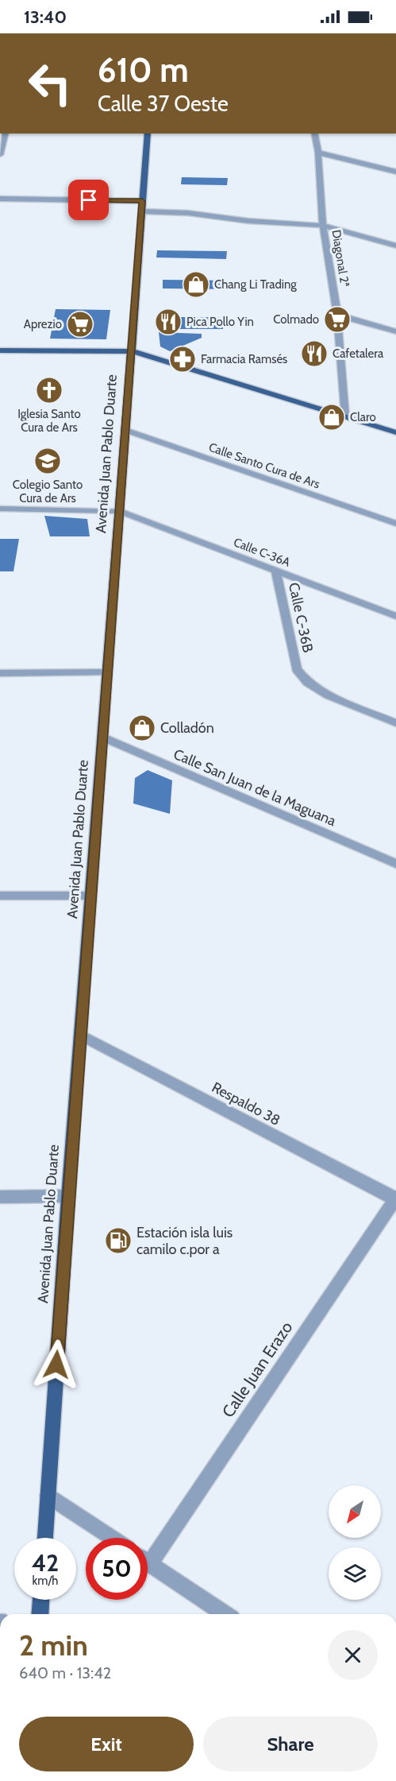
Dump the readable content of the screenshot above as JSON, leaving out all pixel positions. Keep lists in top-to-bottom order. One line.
{"streets":{"main road":["Avenida Juan Pablo Duarte"],"street":["Diagonal 2ª","Calle Santo Cura de Ars","Calle C-36A","Calle C-36B","Calle San Juan de la Maguana","Respaldo 38","Calle Juan Erazo"]},"crossings":[["Avenida Juan Pablo Duarte","Calle Santo Cura de Ars"],["Avenida Juan Pablo Duarte","Calle C-36A"],["Avenida Juan Pablo Duarte","Calle San Juan de la Maguana"],["Avenida Juan Pablo Duarte","Respaldo 38"],["Calle C-36A","Calle C-36B"],["Respaldo 38","Calle Juan Erazo"]],"places":{"shop":["Chang Li Trading","Claro","Colladón"],"supermarket":["Colmado","Aprezio"],"restaurant":["Pica Pollo Yin","Cafetalera"],"pharmacy":["Farmacia Ramsés"],"church":["Iglesia Santo Cura de Ars"],"school or university":["Colegio Santo Cura de Ars"],"fuel station":["Estación isla luis camilo c.por a"]},"north":"bottom left","page":{"status":"13:40","turn":["610 m","Calle 37 Oeste"],"speed":"42 km/h","limit":"50","heading":["2 min","640 m · 13:42"],"buttons":["Exit","Share"]}}
